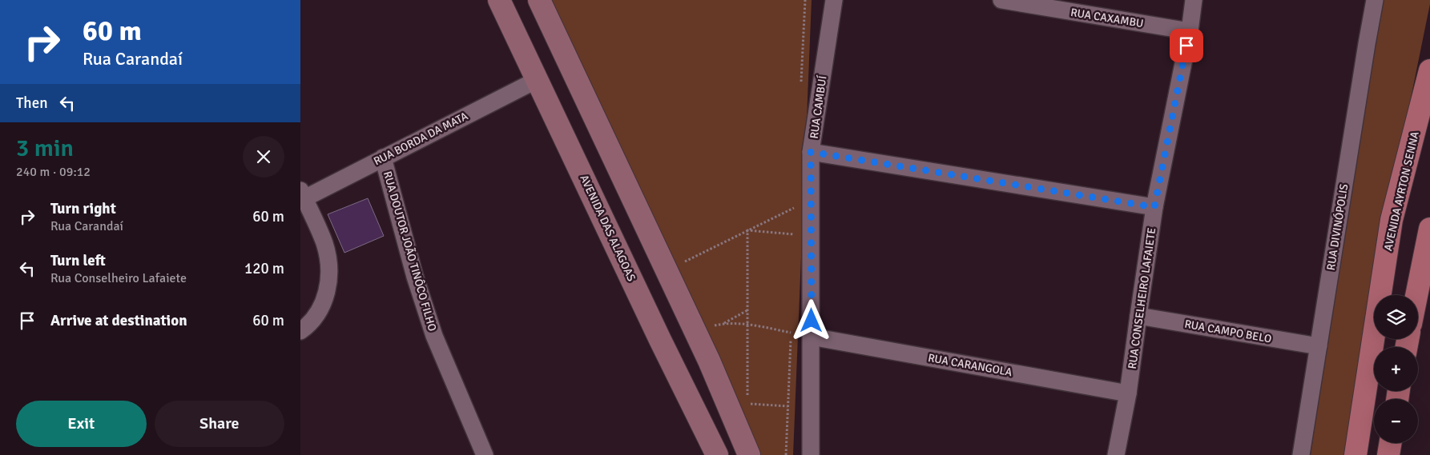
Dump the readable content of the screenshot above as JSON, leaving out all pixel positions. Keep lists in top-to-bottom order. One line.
{"streets":{"main road":["AVENIDA AYRTON SENNA","AVENIDA DAS ALAGOAS"],"street":["RUA CAXAMBU","RUA CAMBUÍ","RUA BORDA DA MATA","RUA DIVINÓPOLIS","RUA DOUTOR JOÃO TINÔCO FILHO","RUA CONSELHEIRO LAFAIETE","RUA CAMPO BELO","RUA CARANGOLA"]},"crossings":[["RUA CAXAMBU","RUA CONSELHEIRO LAFAIETE"],["RUA CAMBUÍ","RUA CARANGOLA"],["RUA BORDA DA MATA","AVENIDA DAS ALAGOAS"],["RUA BORDA DA MATA","RUA DOUTOR JOÃO TINÔCO FILHO"],["RUA DIVINÓPOLIS","RUA CAMPO BELO"],["RUA CONSELHEIRO LAFAIETE","RUA CAMPO BELO"],["RUA CONSELHEIRO LAFAIETE","RUA CARANGOLA"]],"page":{"turn":["60 m","Rua Carandaí"],"then":"Then","heading":["3 min","240 m · 09:12"],"list":[{"name":"Turn right","note":"Rua Carandaí","value":"60 m"},{"name":"Turn left","note":"Rua Conselheiro Lafaiete","value":"120 m"},{"name":"Arrive at destination","value":"60 m"}],"map_buttons":["+","−"],"buttons":["Exit","Share"]}}
